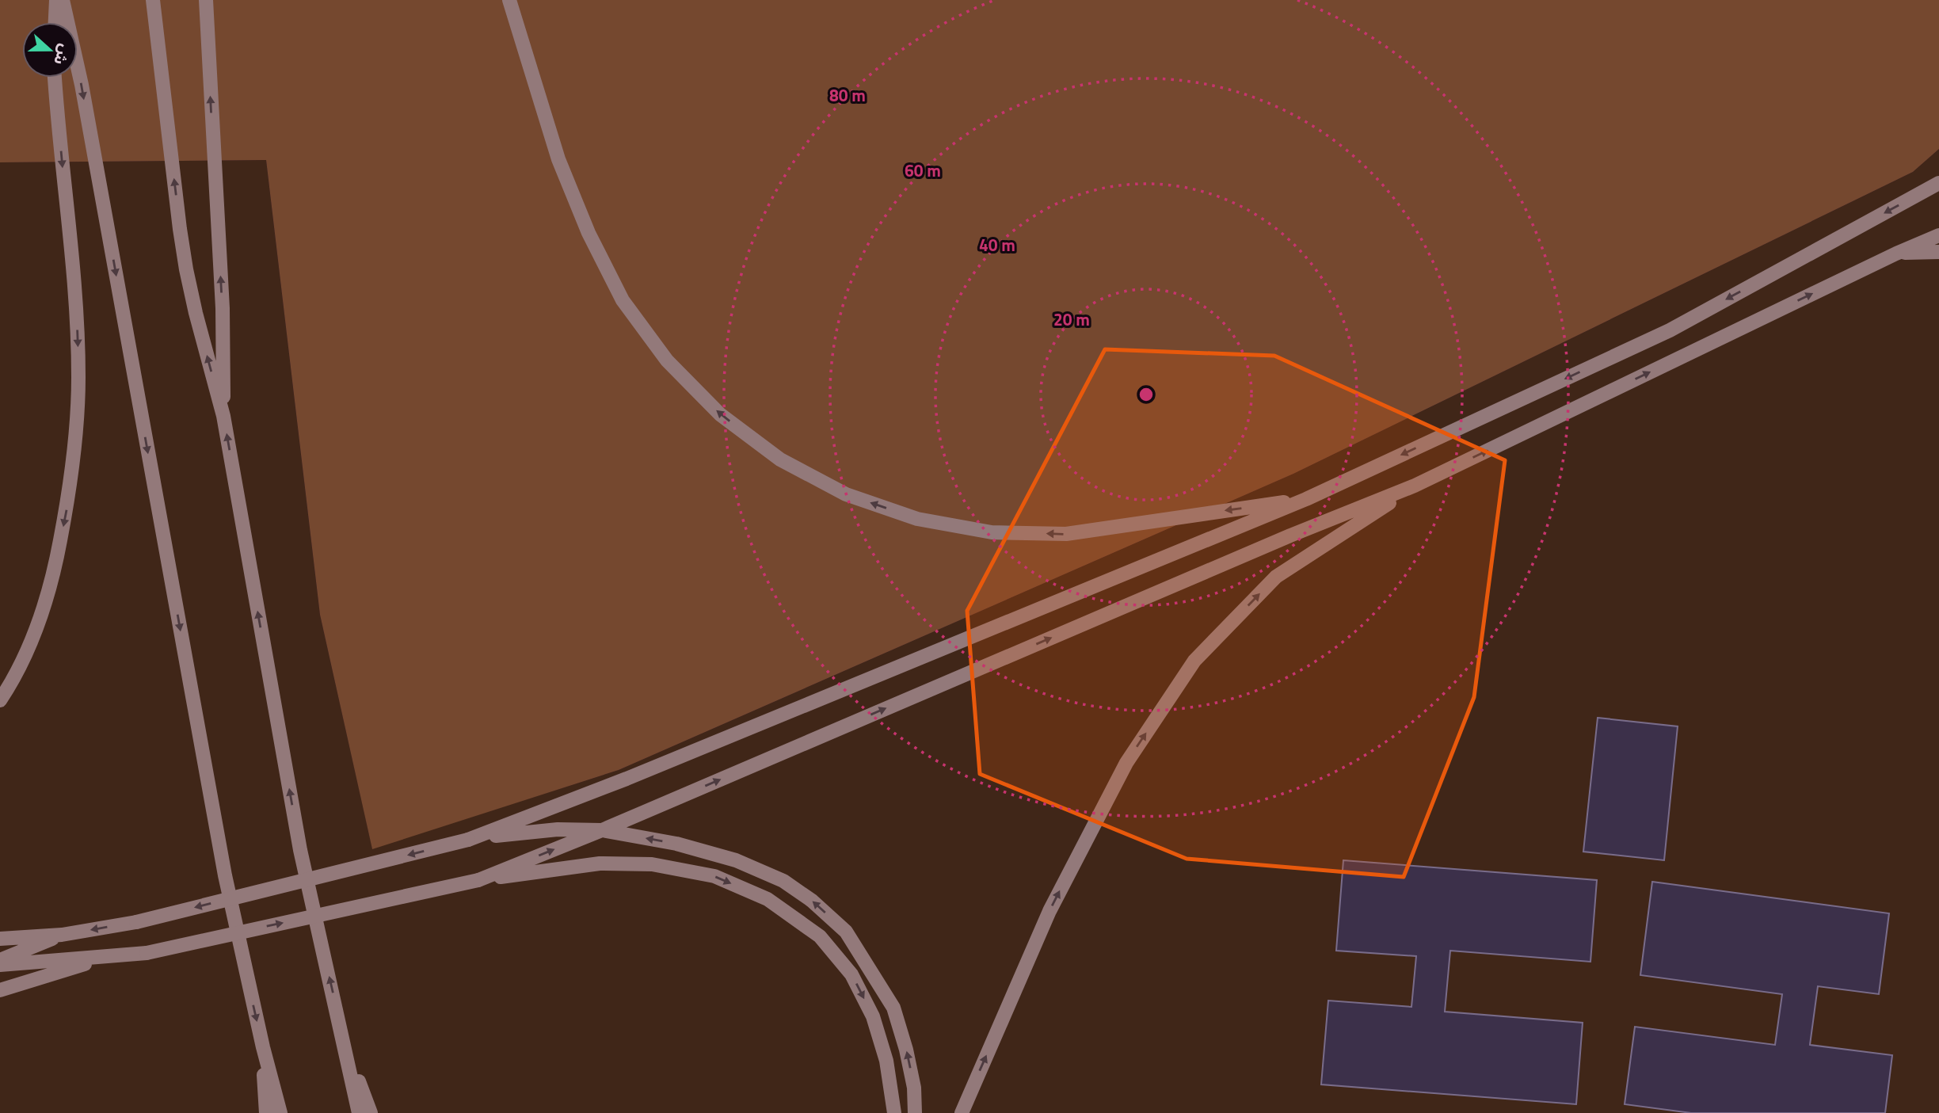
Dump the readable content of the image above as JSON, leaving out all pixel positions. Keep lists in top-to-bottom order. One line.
{"north":"right","rings":["80 m","60 m","40 m","20 m"]}
